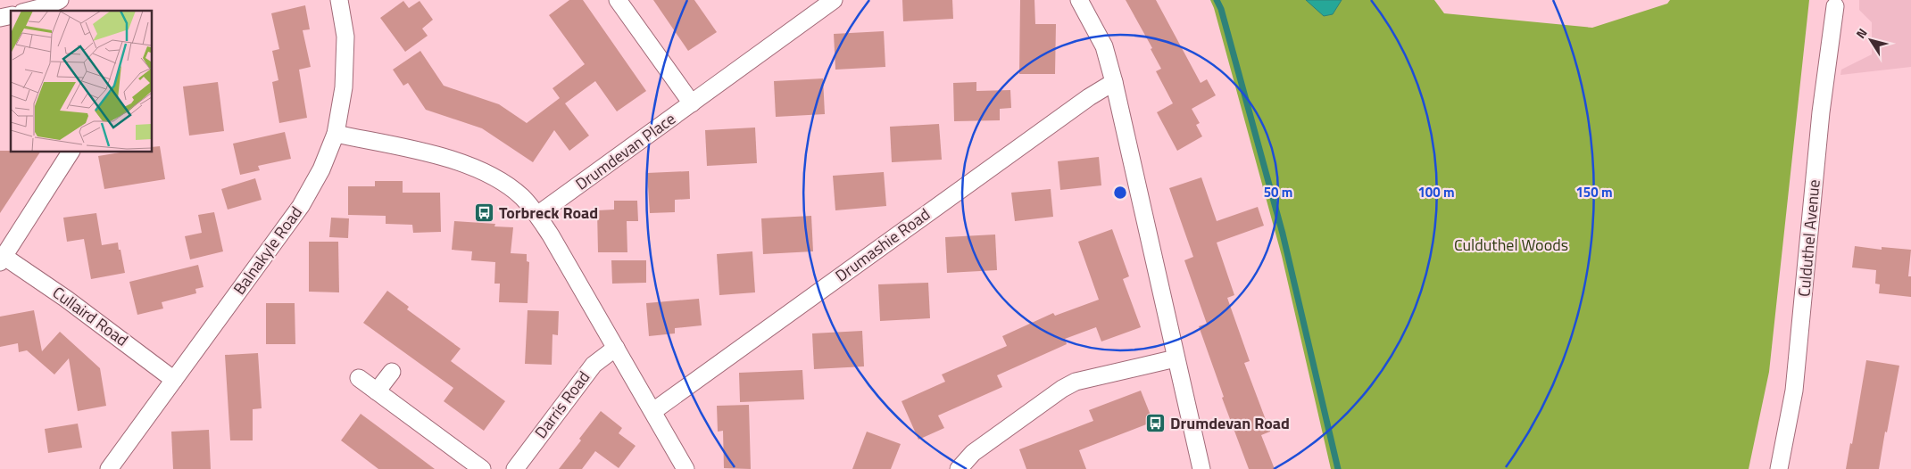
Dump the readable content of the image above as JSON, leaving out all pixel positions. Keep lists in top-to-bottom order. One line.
{"streets":{"street":["Drumdevan Place","Culduthel Avenue","Drumashie Road","Balnakyle Road","Cullaird Road","Darris Road"]},"crossings":[["Balnakyle Road","Cullaird Road"]],"parks":["Culduthel Woods"],"places":{"bus stop":["Torbreck Road","Drumdevan Road"]},"north":"top left","rings":["50 m","100 m","150 m"]}
